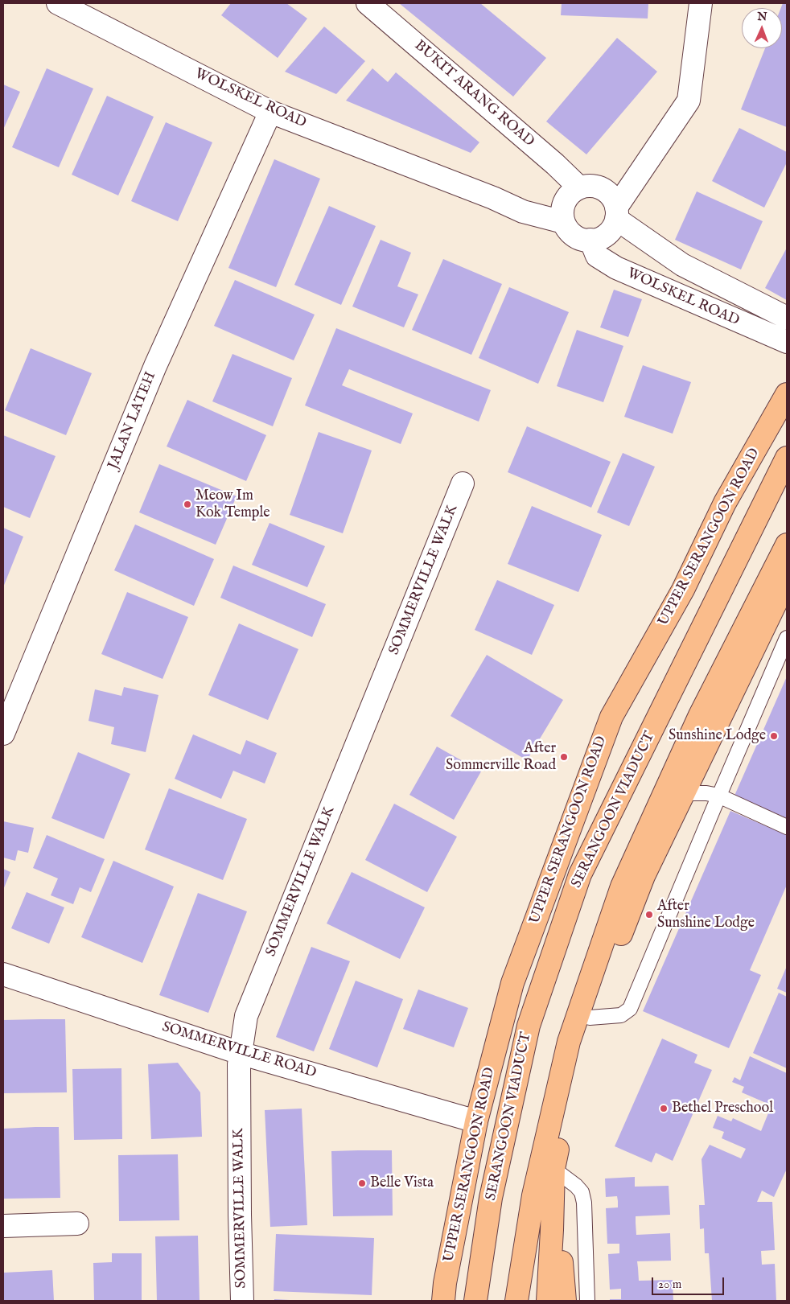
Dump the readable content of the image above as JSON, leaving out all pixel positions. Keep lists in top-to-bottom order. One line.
{"streets":{"main road":["UPPER SERANGOON ROAD","SERANGOON VIADUCT"],"street":["BUKIT ARANG ROAD","WOLSKEL ROAD","JALAN LATEH","SOMMERVILLE WALK","SOMMERVILLE ROAD"]},"crossings":[["BUKIT ARANG ROAD","WOLSKEL ROAD"],["WOLSKEL ROAD","JALAN LATEH"],["UPPER SERANGOON ROAD","SOMMERVILLE ROAD"],["SOMMERVILLE WALK","SOMMERVILLE ROAD"]],"places":["Meow Im Kok Temple","Sunshine Lodge","After Sommerville Road","After Sunshine Lodge","Bethel Preschool","Belle Vista"],"scale_bar":"20 m","north":"top"}
